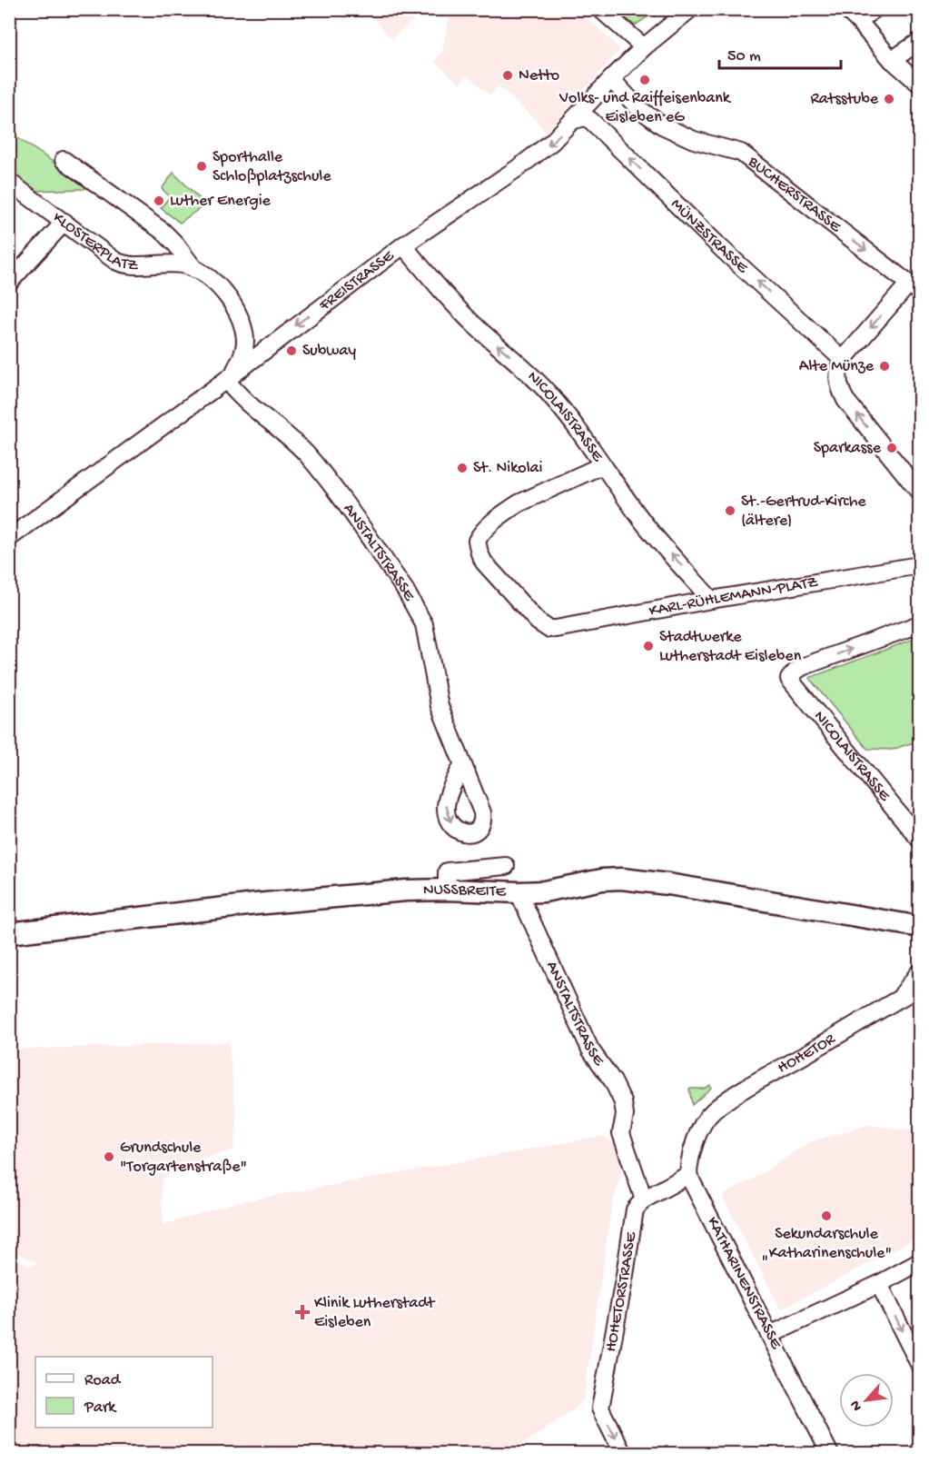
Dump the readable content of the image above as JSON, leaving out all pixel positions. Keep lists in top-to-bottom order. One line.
{"streets":{"main road":["NUSSBREITE"],"street":["BUCHERSTRASSE","MÜNZSTRASSE","KLOSTERPLATZ","FREISTRASSE","NICOLAISTRASSE","ANSTALTSTRASSE","KARL-RÜHLEMANN-PLATZ","HOHETOR","KATHARINENSTRASSE","HOHETORSTRASSE"]},"crossings":[["BUCHERSTRASSE","FREISTRASSE"],["MÜNZSTRASSE","FREISTRASSE"],["KLOSTERPLATZ","FREISTRASSE"],["KLOSTERPLATZ","ANSTALTSTRASSE"],["FREISTRASSE","NICOLAISTRASSE"],["FREISTRASSE","ANSTALTSTRASSE"],["NICOLAISTRASSE","KARL-RÜHLEMANN-PLATZ"],["ANSTALTSTRASSE","NUSSBREITE"],["ANSTALTSTRASSE","HOHETORSTRASSE"],["HOHETOR","KATHARINENSTRASSE"]],"one_way":["BUCHERSTRASSE","MÜNZSTRASSE","FREISTRASSE","HOHETORSTRASSE"],"places":{"other":["Netto","Volks- und Raiffeisenbank Eisleben eG","Ratsstube","Sporthalle Schloßplatzschule","Luther Energie","Subway","Alte Münze","Sparkasse","St. Nikolai","St.-Gertrud-Kirche (ältere)","Stadtwerke Lutherstadt Eisleben","Grundschule \"Torgartenstraße\"","Sekundarschule „Katharinenschule\""],"health":["Klinik Lutherstadt Eisleben"]},"legend":["Road","Park"],"scale_bar":"50 m","north":"bottom left"}
